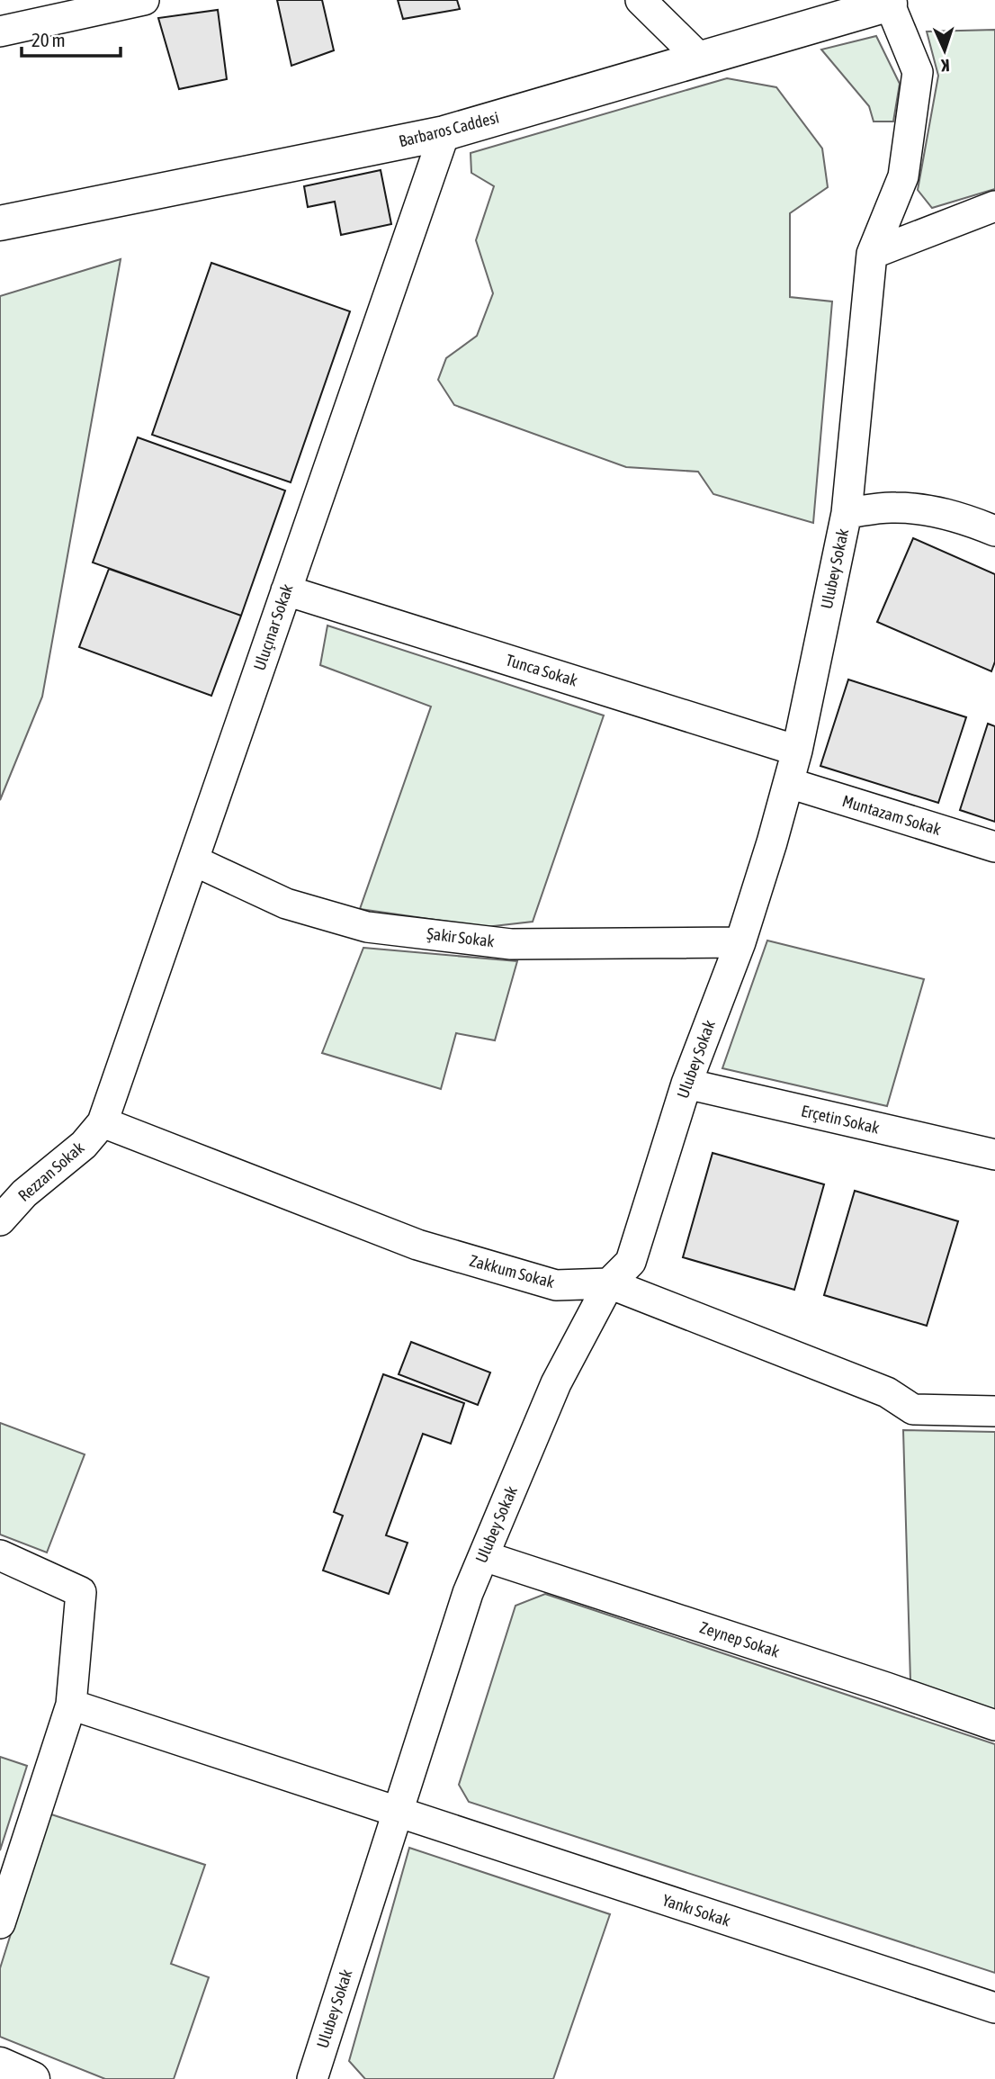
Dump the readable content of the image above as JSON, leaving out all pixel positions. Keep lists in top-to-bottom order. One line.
{"streets":{"street":["Barbaros Caddesi","Ulubey Sokak","Uluçınar Sokak","Tunca Sokak","Muntazam Sokak","Şakir Sokak","Erçetin Sokak","Rezzan Sokak","Zakkum Sokak","Zeynep Sokak","Yankı Sokak"]},"crossings":[["Barbaros Caddesi","Ulubey Sokak"],["Barbaros Caddesi","Uluçınar Sokak"],["Ulubey Sokak","Tunca Sokak"],["Ulubey Sokak","Muntazam Sokak"],["Ulubey Sokak","Şakir Sokak"],["Ulubey Sokak","Erçetin Sokak"],["Ulubey Sokak","Zakkum Sokak"],["Ulubey Sokak","Zeynep Sokak"],["Ulubey Sokak","Yankı Sokak"],["Uluçınar Sokak","Tunca Sokak"],["Uluçınar Sokak","Şakir Sokak"],["Uluçınar Sokak","Rezzan Sokak"],["Uluçınar Sokak","Zakkum Sokak"],["Rezzan Sokak","Zakkum Sokak"]],"scale_bar":"20 m","north":"bottom"}
